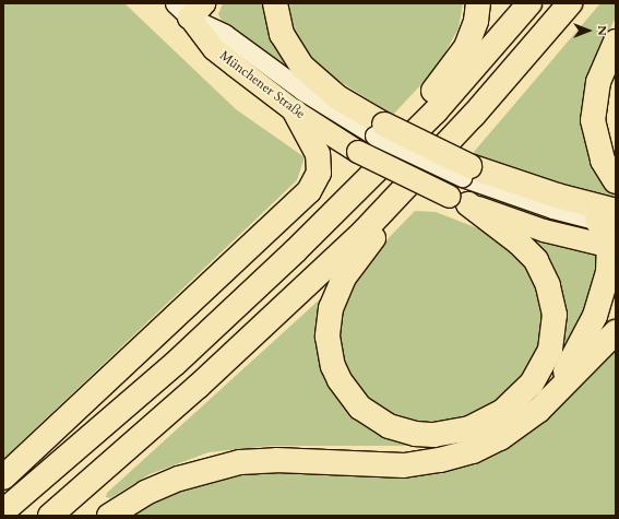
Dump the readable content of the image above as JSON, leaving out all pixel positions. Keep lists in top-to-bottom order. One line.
{"streets":{"main road":["Münchener Straße"]},"north":"right"}
